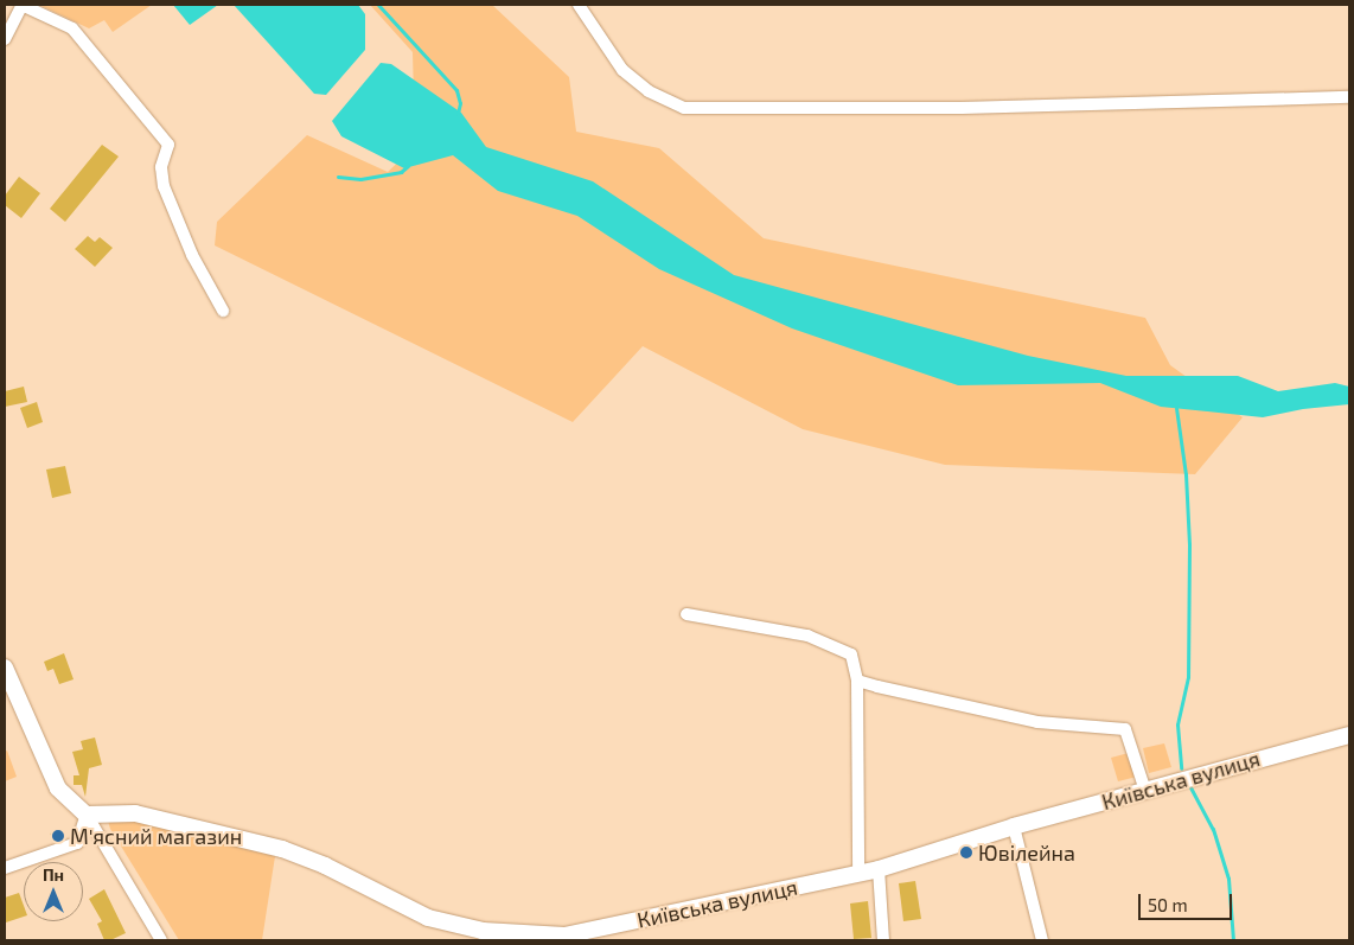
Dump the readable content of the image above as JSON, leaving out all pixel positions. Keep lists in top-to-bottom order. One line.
{"streets":{"street":["Київська вулиця"]},"places":["М'ясний магазин","Ювілейна"],"scale_bar":"50 m","north":"top"}
